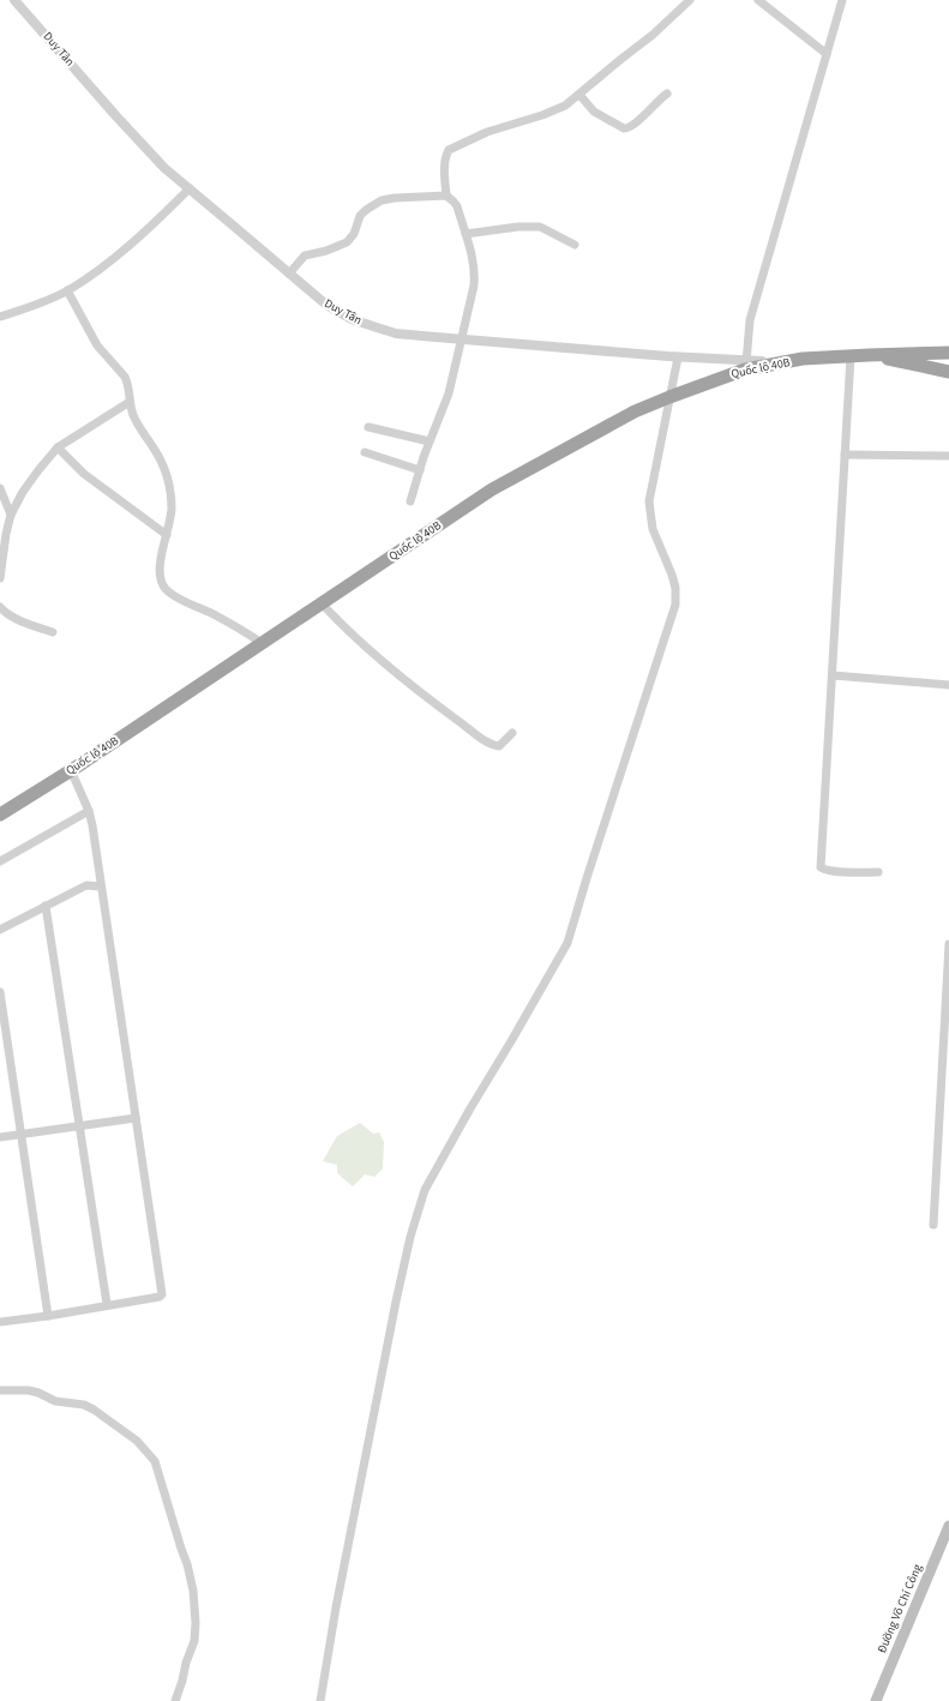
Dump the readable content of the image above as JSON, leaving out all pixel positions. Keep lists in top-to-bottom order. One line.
{"streets":{"highway":["Quốc lộ 40B"],"main road":["Đường Võ Chí Công"],"street":["Duy Tân"]},"crossings":[["Duy Tân","Quốc lộ 40B"]]}
